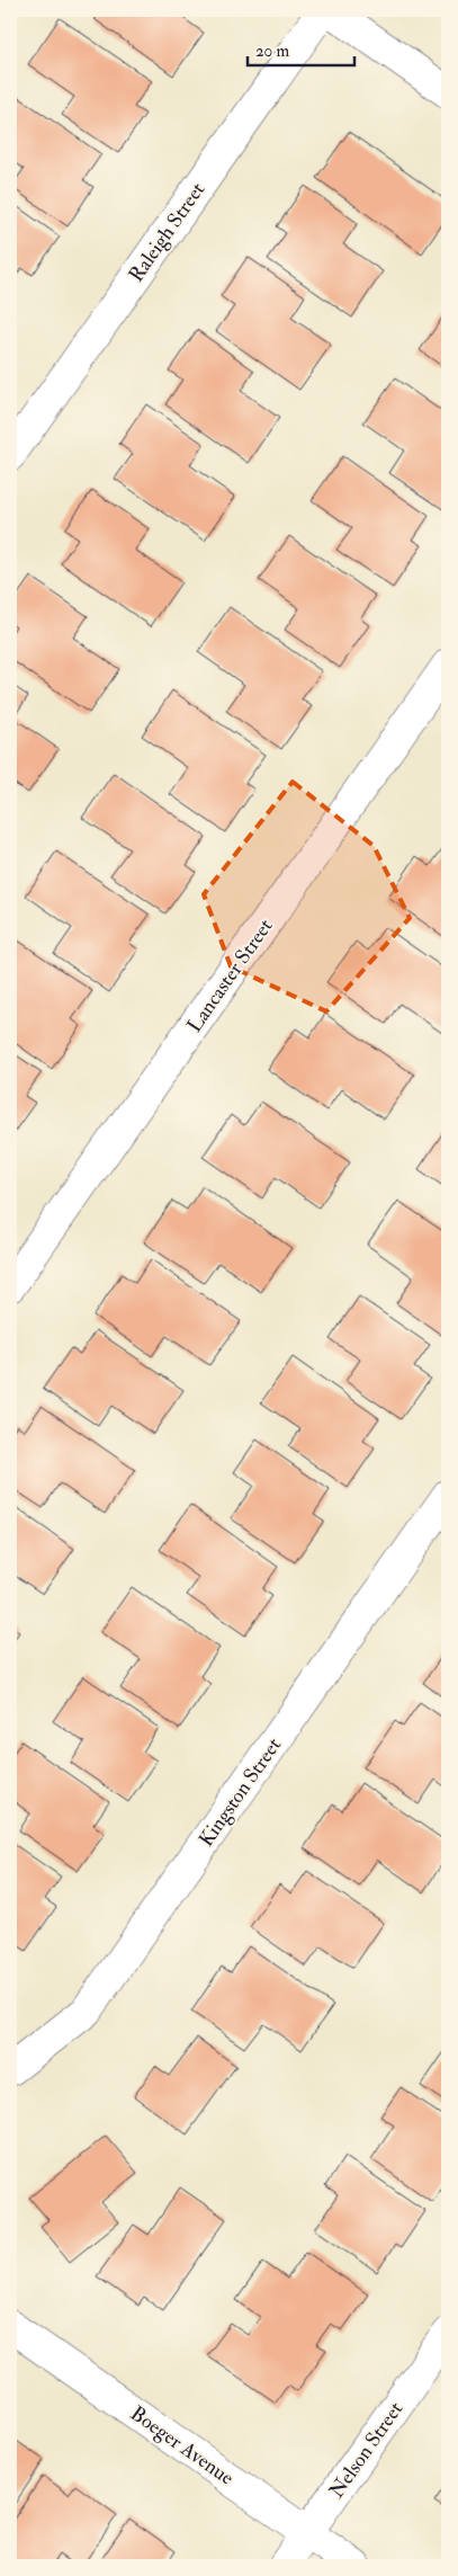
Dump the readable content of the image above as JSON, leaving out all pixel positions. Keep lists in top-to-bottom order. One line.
{"streets":{"street":["Raleigh Street","Lancaster Street","Kingston Street","Boeger Avenue","Nelson Street"]},"crossings":[["Boeger Avenue","Nelson Street"]],"scale_bar":"20 m"}
